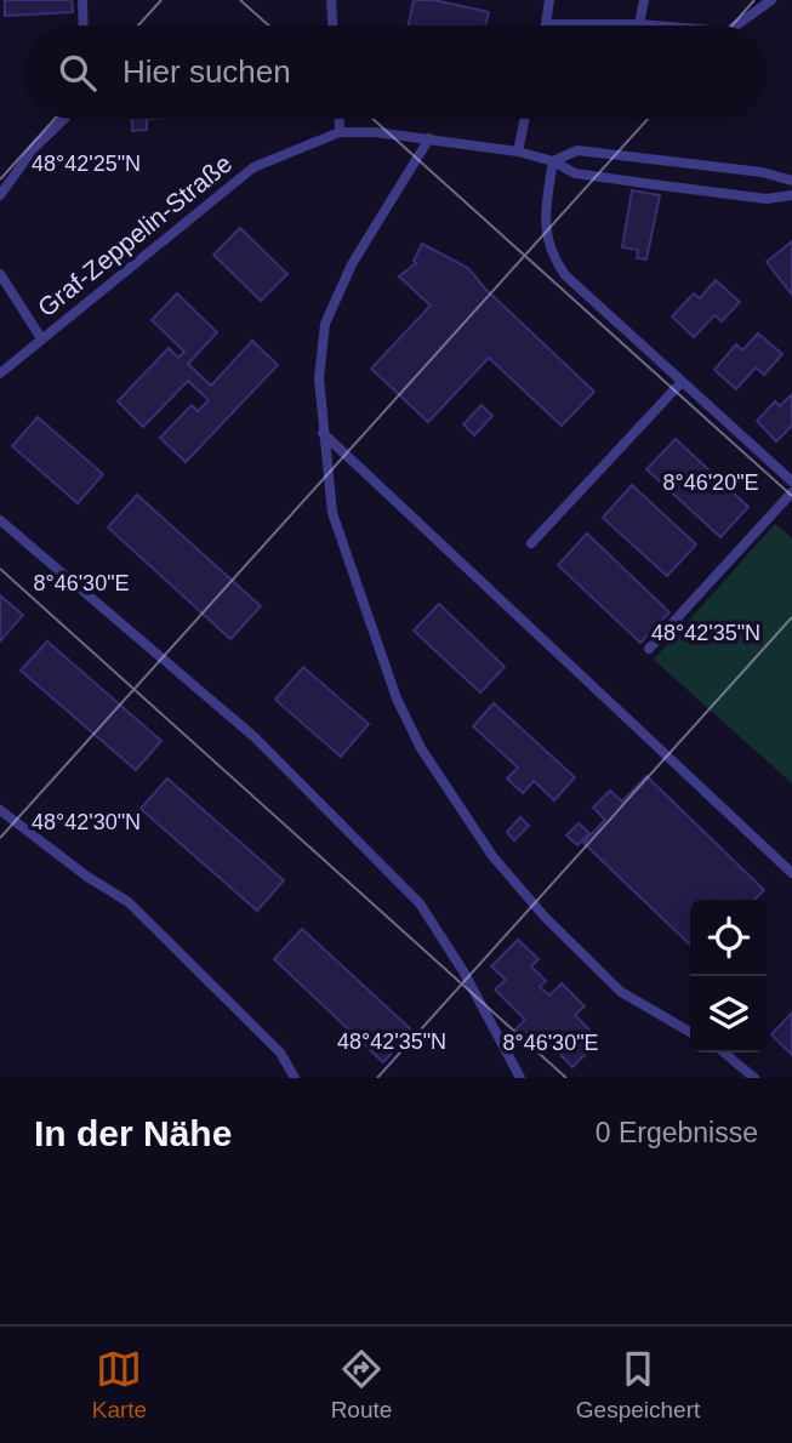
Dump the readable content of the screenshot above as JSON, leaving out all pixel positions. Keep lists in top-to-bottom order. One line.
{"streets":{"lane":["Graf-Zeppelin-Straße"]},"page":{"search":"Hier suchen","heading":["In der Nähe","0 Ergebnisse"],"nav":["Karte","Route","Gespeichert"]},"coordinates":["48°42'25\"N","8°46'20\"E","8°46'30\"E","48°42'35\"N","48°42'30\"N"]}
